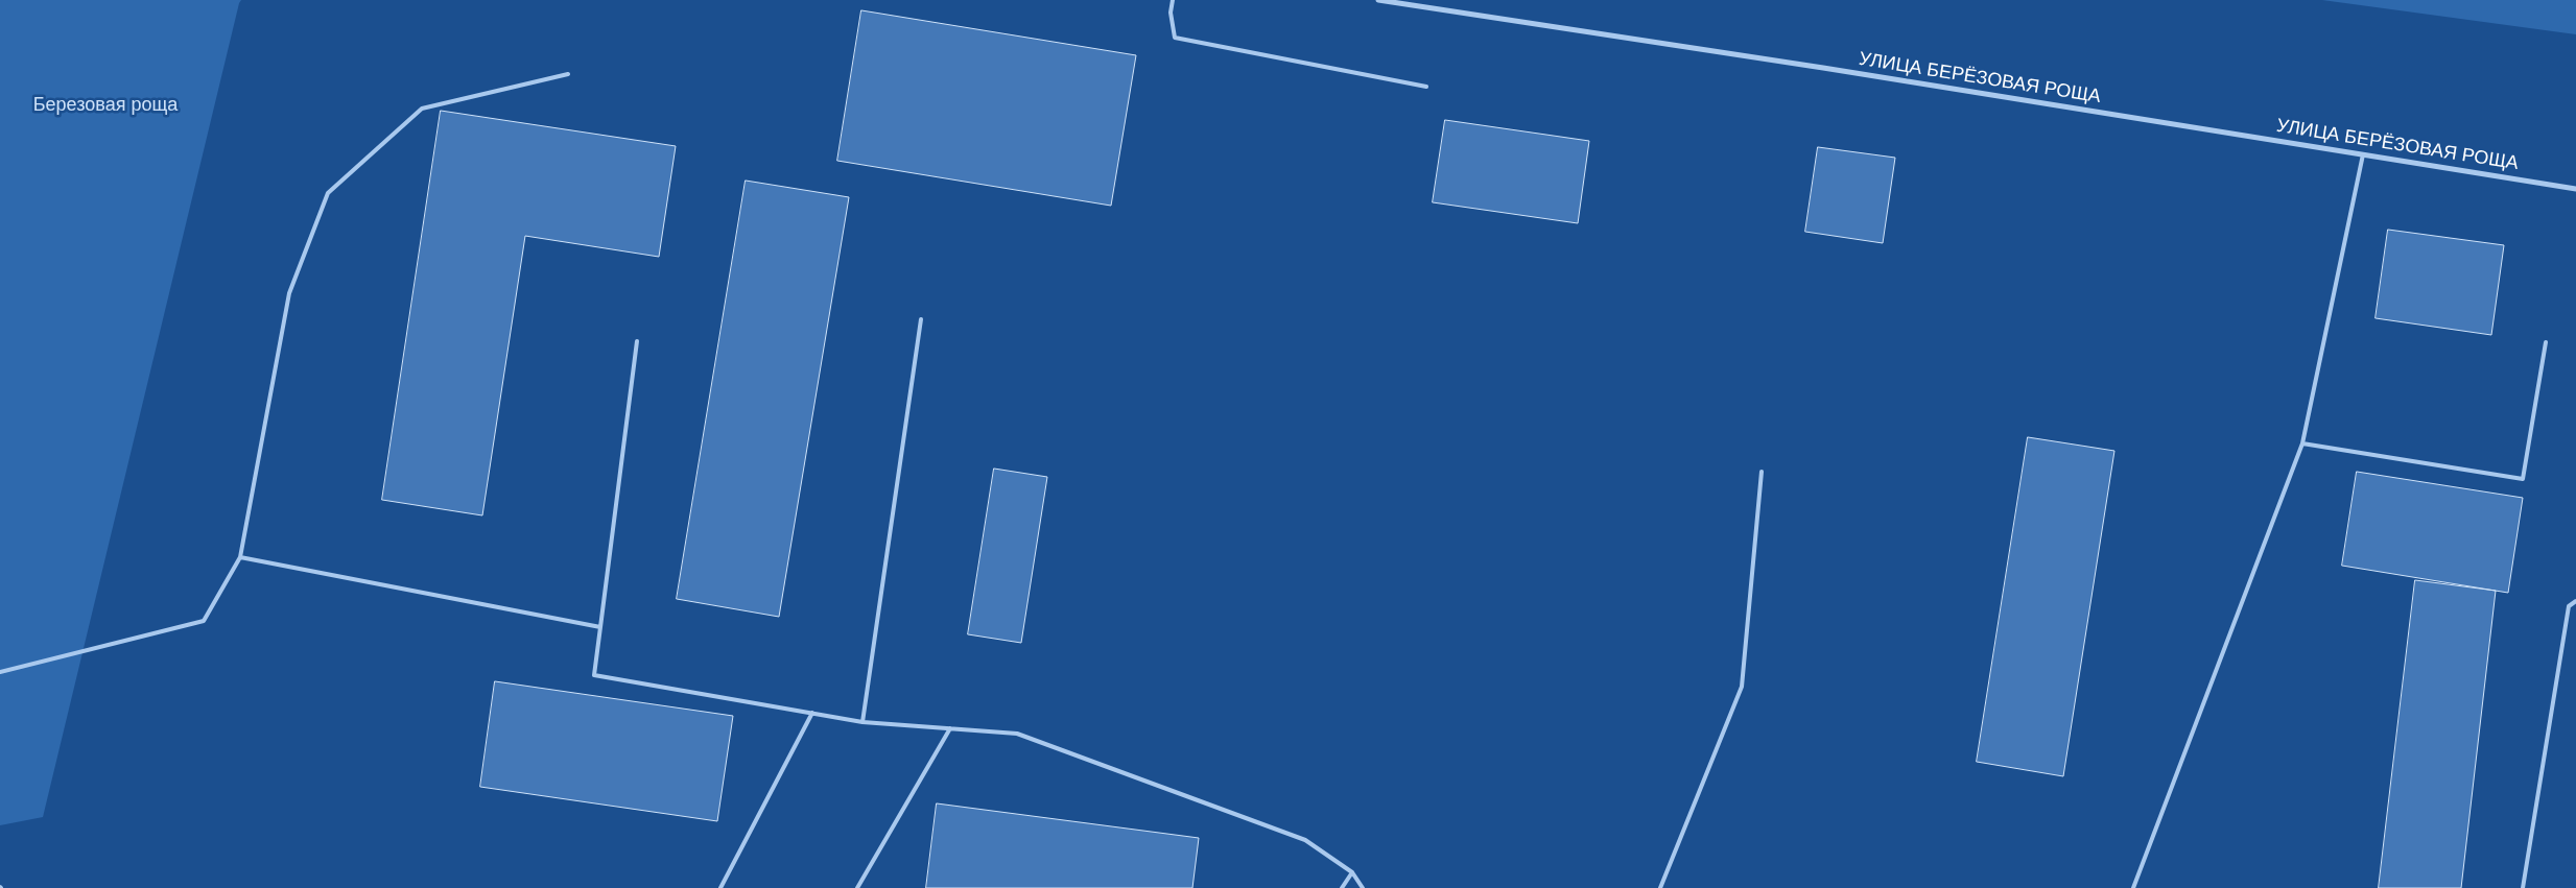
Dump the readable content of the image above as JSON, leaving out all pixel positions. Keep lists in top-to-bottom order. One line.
{"streets":{"street":["УЛИЦА БЕРЁЗОВАЯ РОЩА"]},"parks":["Березовая роща"]}
